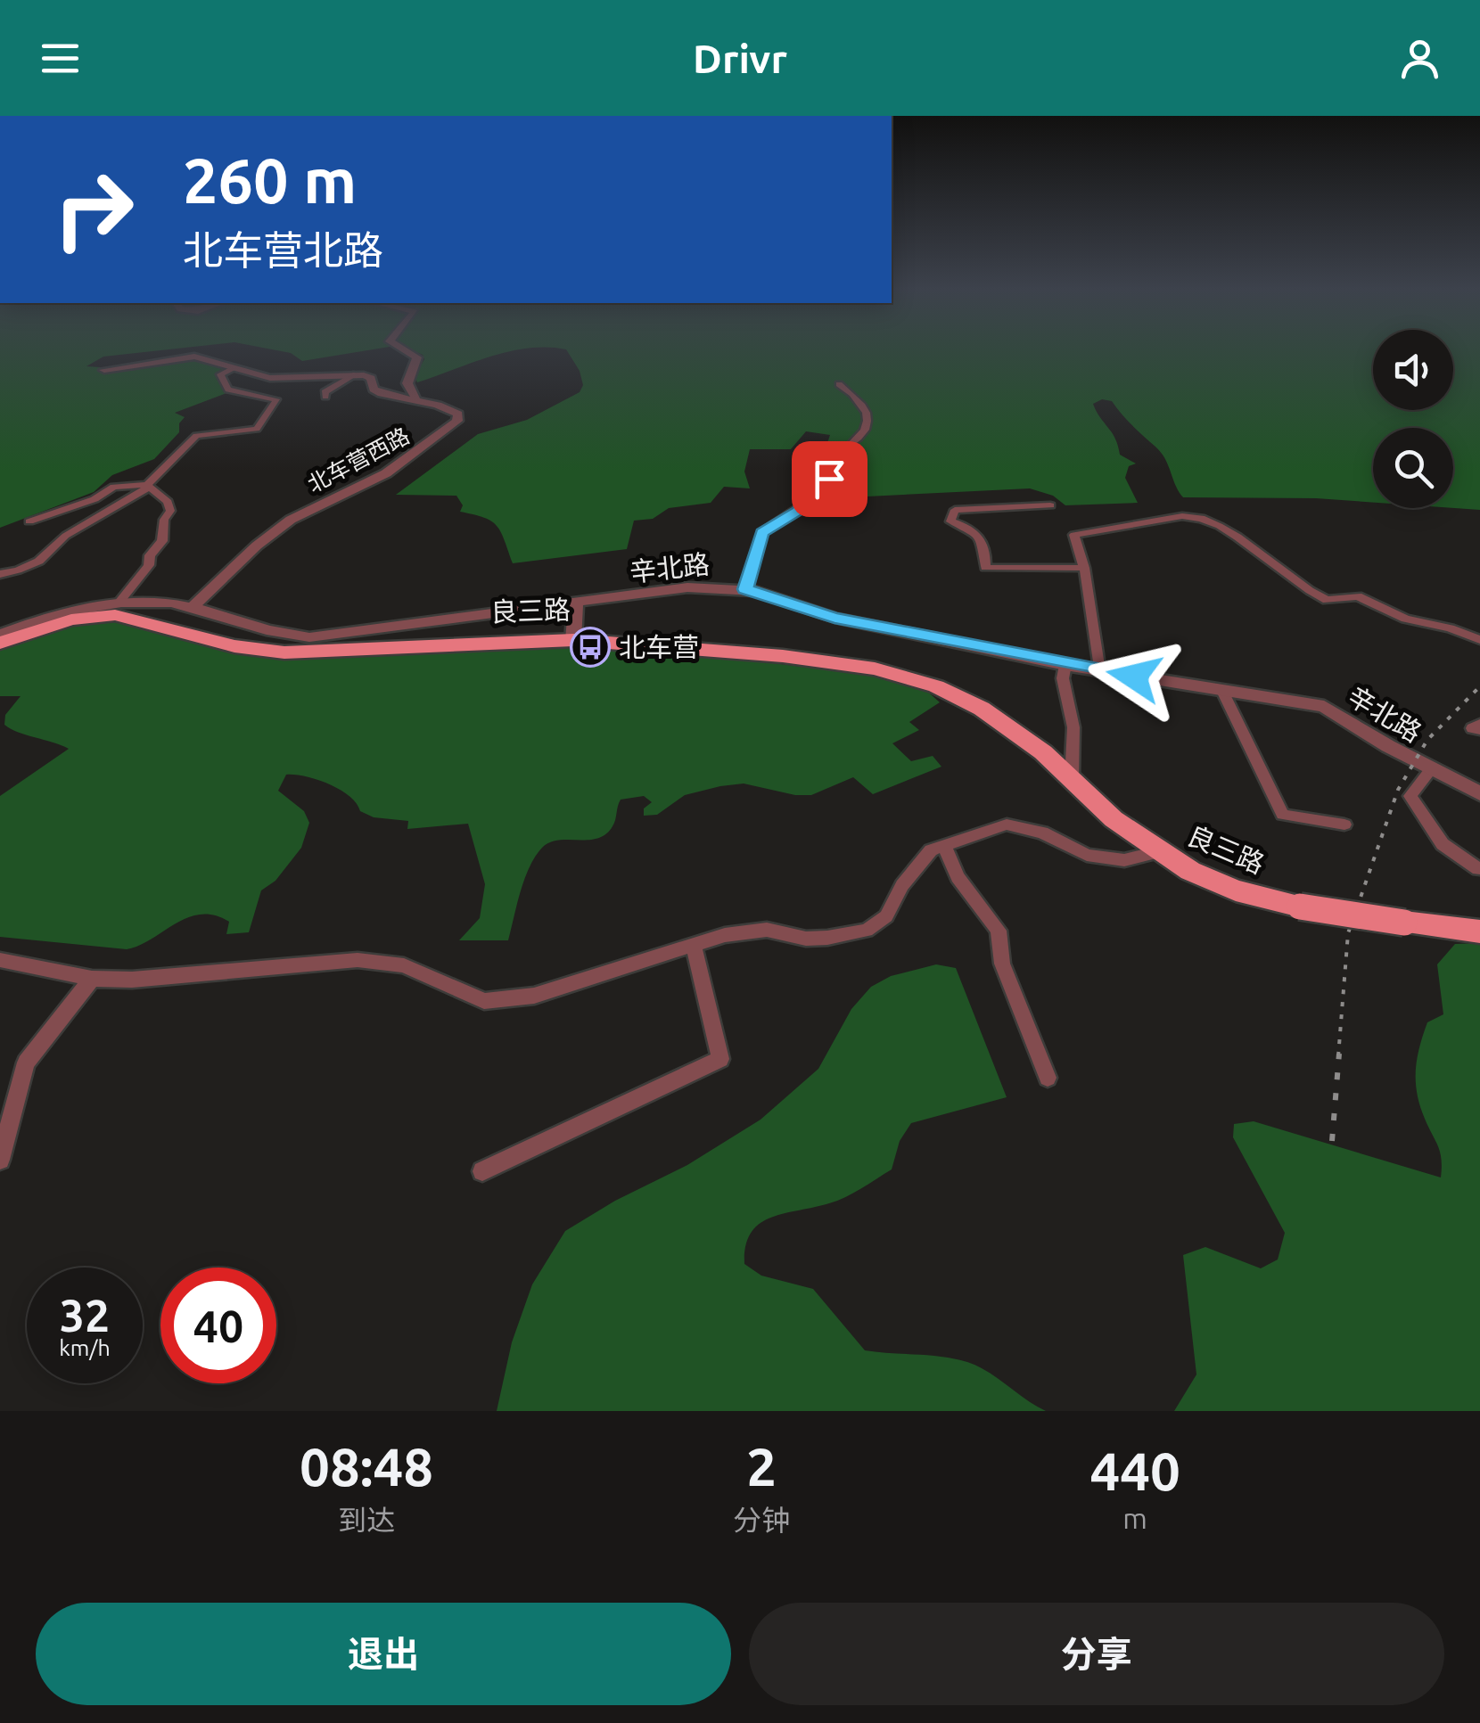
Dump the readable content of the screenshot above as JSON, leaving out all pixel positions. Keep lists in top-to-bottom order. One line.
{"streets":{"main road":["良三路"],"street":["北车营西路","辛北路"]},"crossings":[["北车营西路","辛北路"]],"places":{"bus stop":["北车营"]},"page":{"header":"Drivr","turn":["260 m","北车营北路"],"speed":"32 km/h","limit":"40","eta":["08:48","到达","2","分钟","440","m"],"buttons":["退出","分享"]}}
